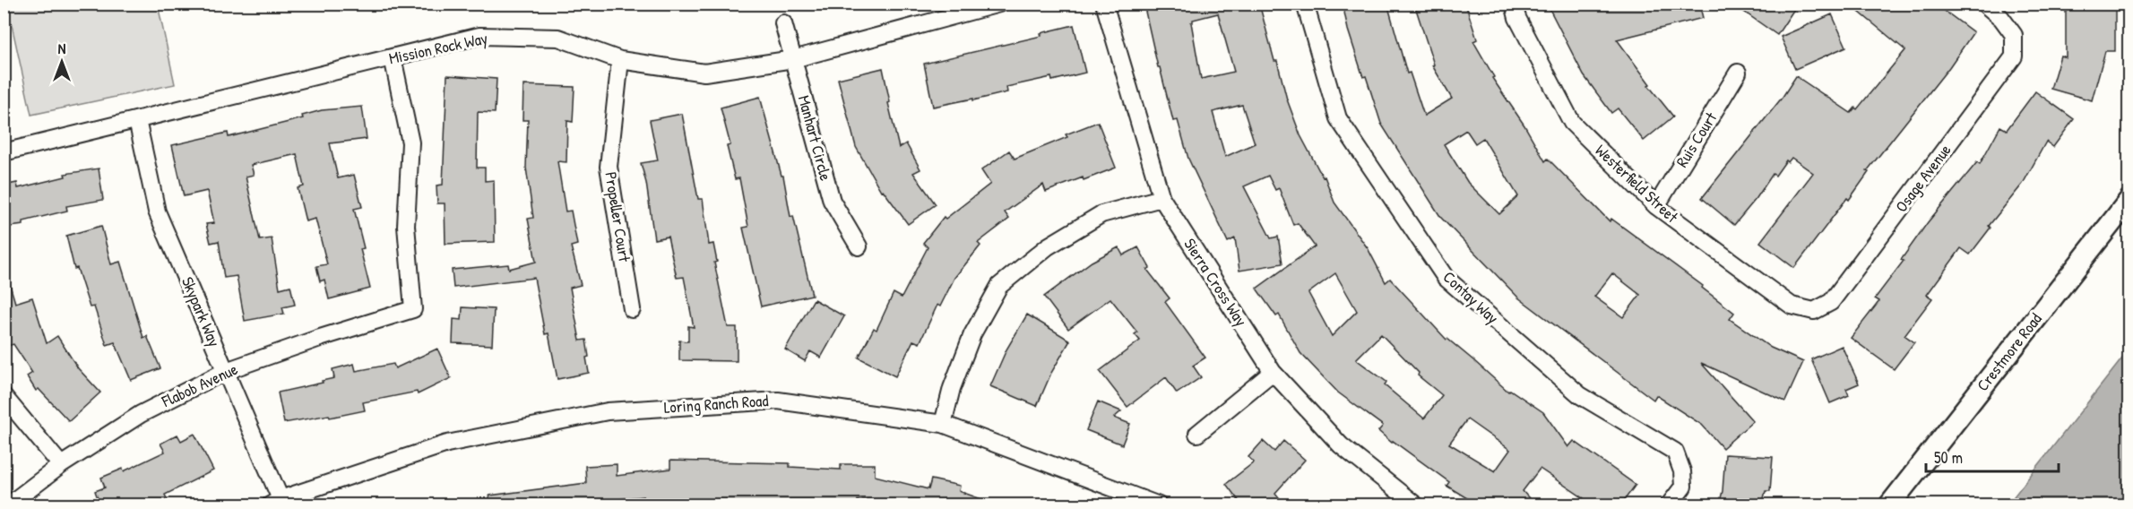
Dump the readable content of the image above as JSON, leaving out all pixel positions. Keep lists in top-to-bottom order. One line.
{"streets":{"street":["Mission Rock Way","Manhart Circle","Ruis Court","Osage Avenue","Westerfield Street","Propeller Court","Sierra Cross Way","Contay Way","Skypark Way","Crestmore Road","Flabob Avenue","Loring Ranch Road"]},"crossings":[["Mission Rock Way","Manhart Circle"],["Mission Rock Way","Propeller Court"],["Mission Rock Way","Skypark Way"],["Mission Rock Way","Flabob Avenue"],["Ruis Court","Westerfield Street"],["Osage Avenue","Westerfield Street"],["Skypark Way","Flabob Avenue"],["Skypark Way","Loring Ranch Road"]],"scale_bar":"50 m","north":"top"}
